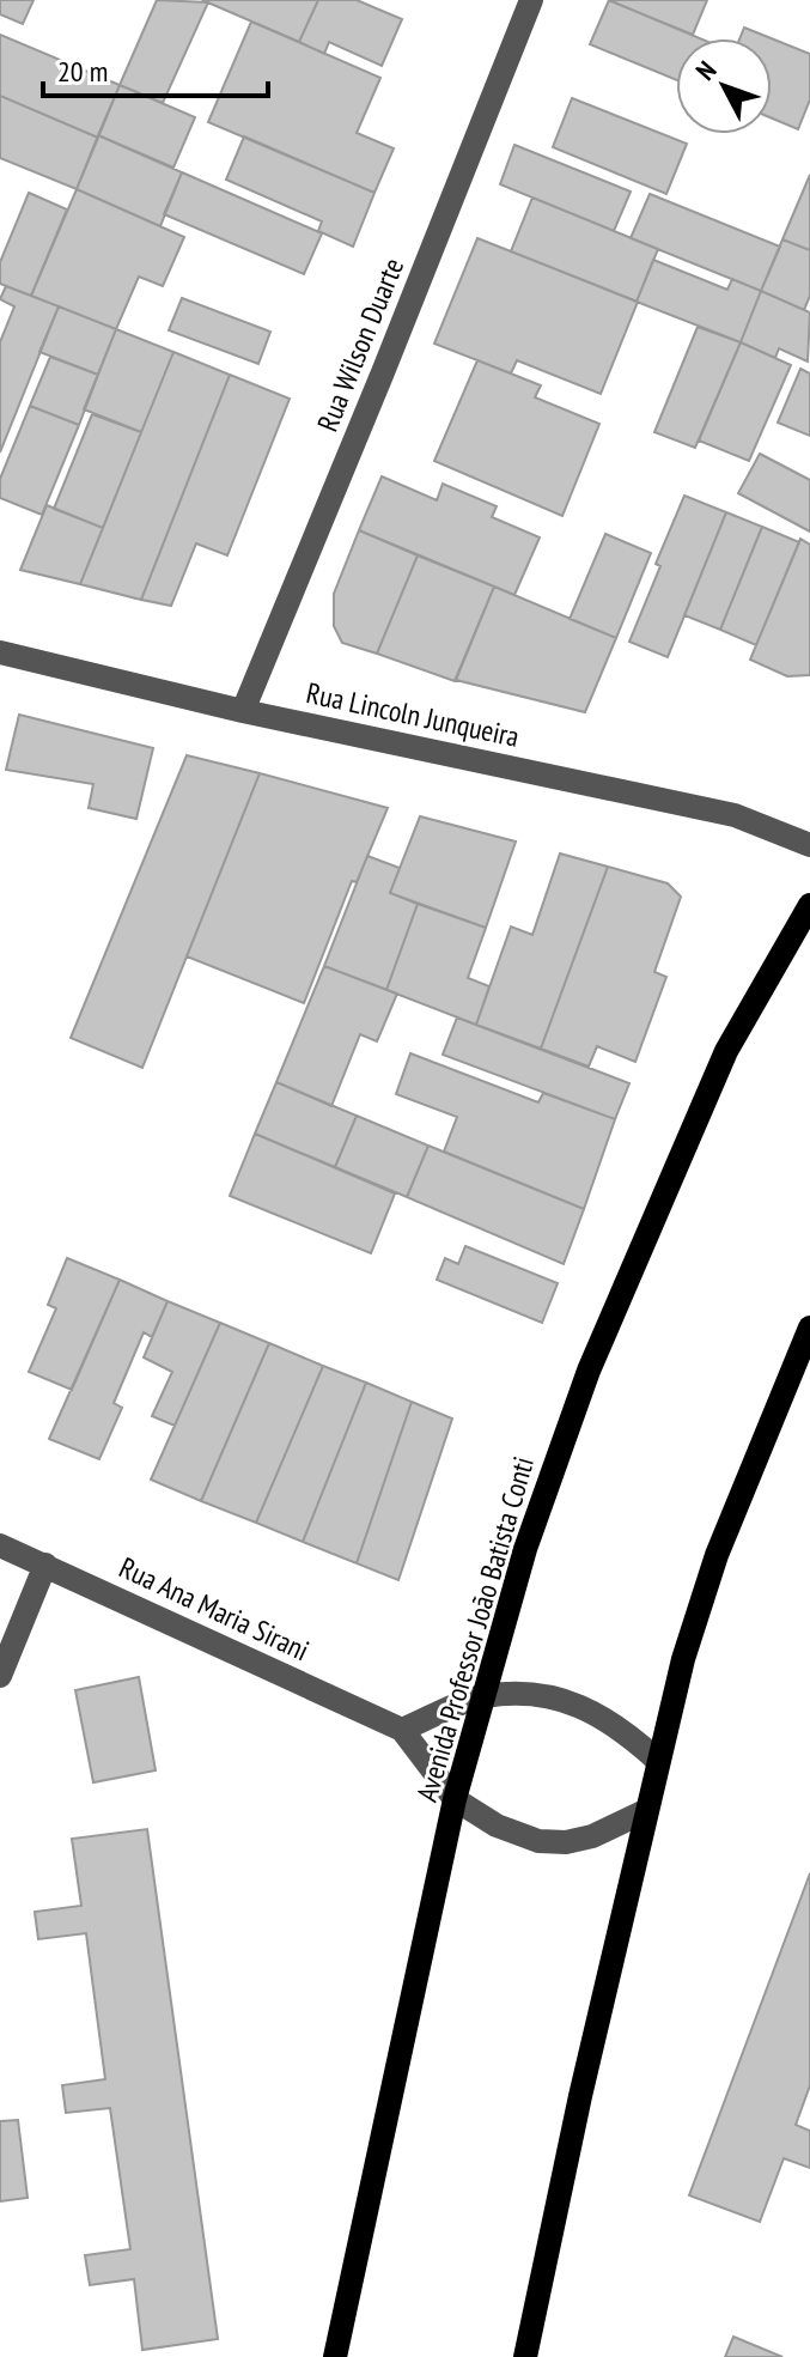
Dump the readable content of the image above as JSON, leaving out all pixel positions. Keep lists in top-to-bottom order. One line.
{"streets":{"main road":["Avenida Professor João Batista Conti"],"street":["Rua Wilson Duarte","Rua Lincoln Junqueira","Rua Ana Maria Sirani"]},"crossings":[["Rua Wilson Duarte","Rua Lincoln Junqueira"],["Rua Ana Maria Sirani","Avenida Professor João Batista Conti"]],"scale_bar":"20 m","north":"top left"}
